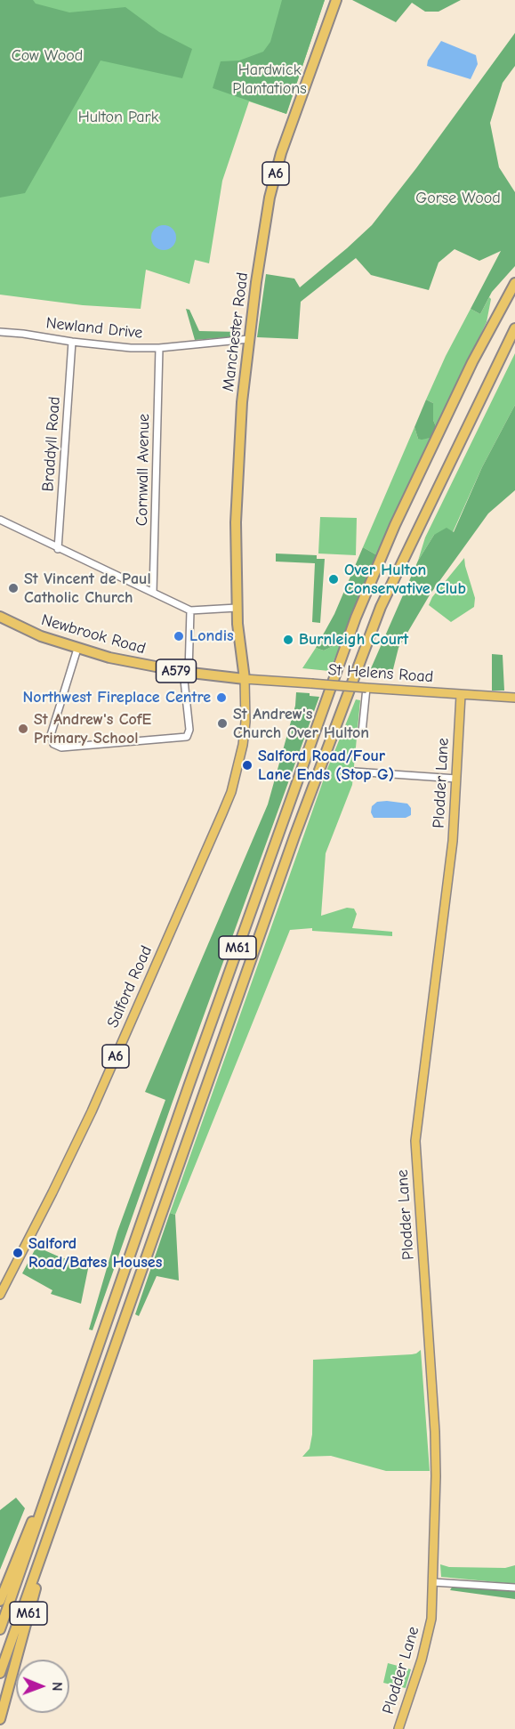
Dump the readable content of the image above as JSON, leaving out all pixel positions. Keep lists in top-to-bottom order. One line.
{"streets":{"highway":["A6","Manchester Road","Newbrook Road","A579","M61"],"main road":["St Helens Road","Plodder Lane","Salford Road"],"street":["Newland Drive","Braddyll Road","Cornwall Avenue"]},"crossings":[["Newland Drive","Manchester Road"],["Newland Drive","Braddyll Road"],["Newland Drive","Cornwall Avenue"],["Manchester Road","Newbrook Road"],["Manchester Road","St Helens Road"],["Manchester Road","Salford Road"],["Newbrook Road","St Helens Road"],["Newbrook Road","Salford Road"],["St Helens Road","Plodder Lane"],["St Helens Road","Salford Road"]],"parks":["Cow Wood","Hardwick Plantations","Hulton Park","Gorse Wood"],"places":["Over Hulton Conservative Club","St Vincent de Paul Catholic Church","Londis","Burnleigh Court","Northwest Fireplace Centre","St Andrew's Church Over Hulton","St Andrew's CofE Primary School","Salford Road/Four Lane Ends (Stop G)","Salford Road/Bates Houses"],"north":"right"}
